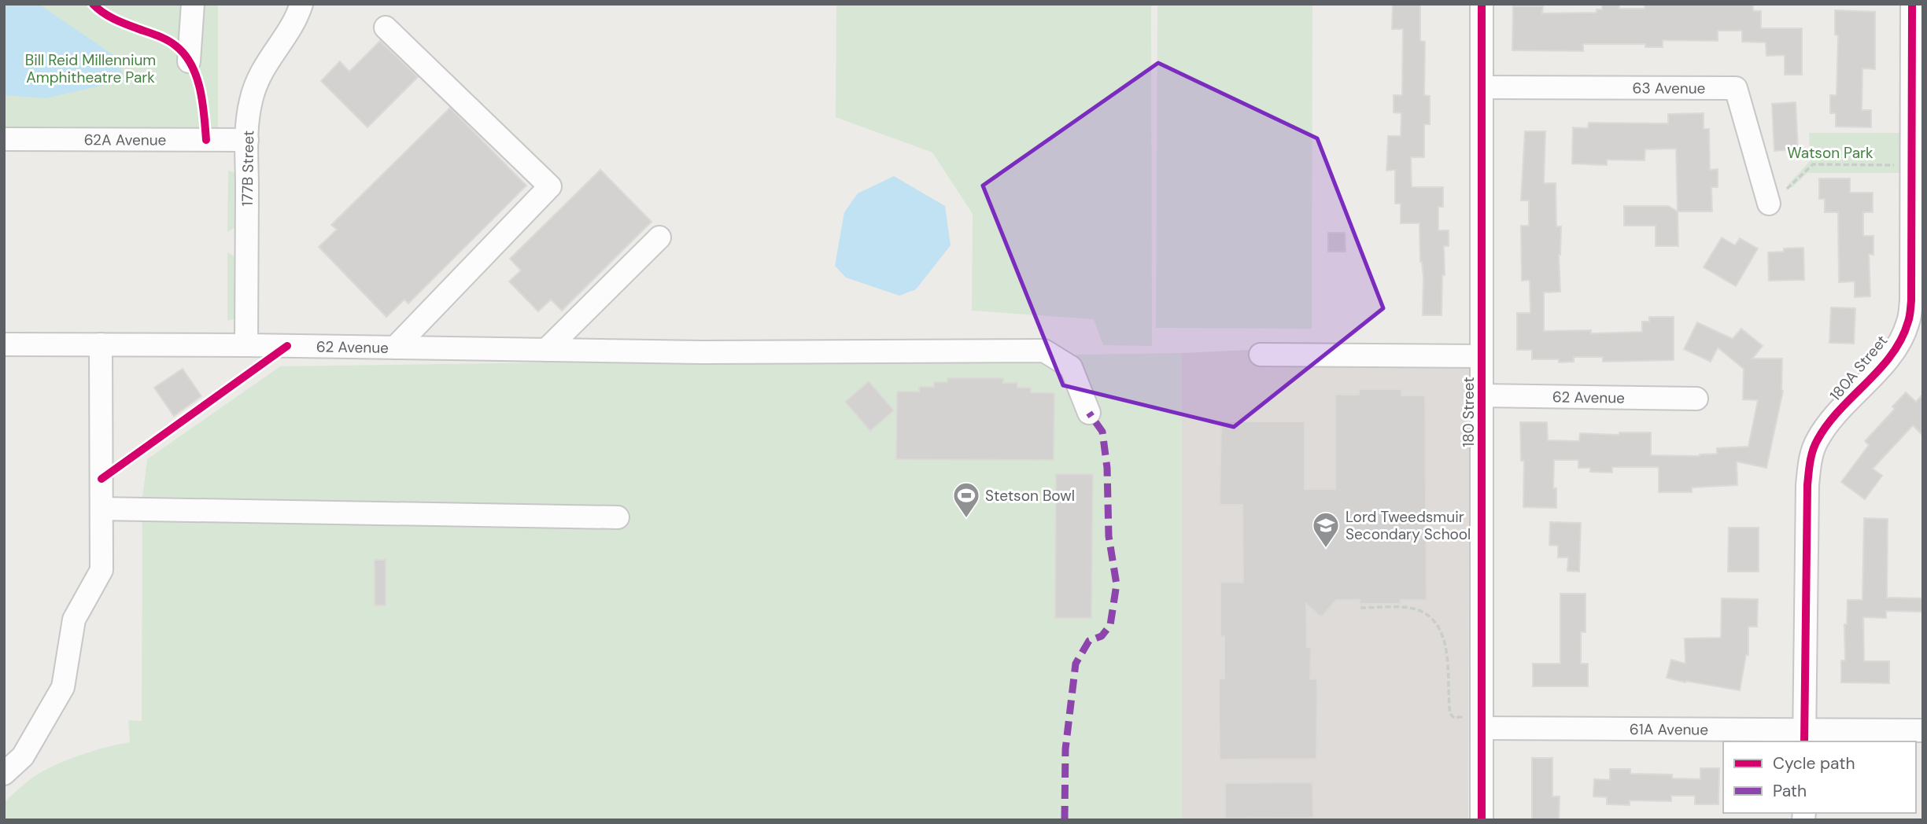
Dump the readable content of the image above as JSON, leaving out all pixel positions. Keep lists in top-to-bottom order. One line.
{"streets":{"street":["63 Avenue","62A Avenue","177B Street","62 Avenue","180A Street","180 Street","61A Avenue"]},"crossings":[["63 Avenue","180 Street"],["62A Avenue","177B Street"],["177B Street","62 Avenue"],["62 Avenue","180 Street"],["180A Street","61A Avenue"],["180 Street","61A Avenue"]],"parks":["Bill Reid Millennium Amphitheatre Park","Watson Park"],"places":{"sports":["Stetson Bowl"],"school or university":["Lord Tweedsmuir Secondary School"]},"legend":["Cycle path","Path"]}
